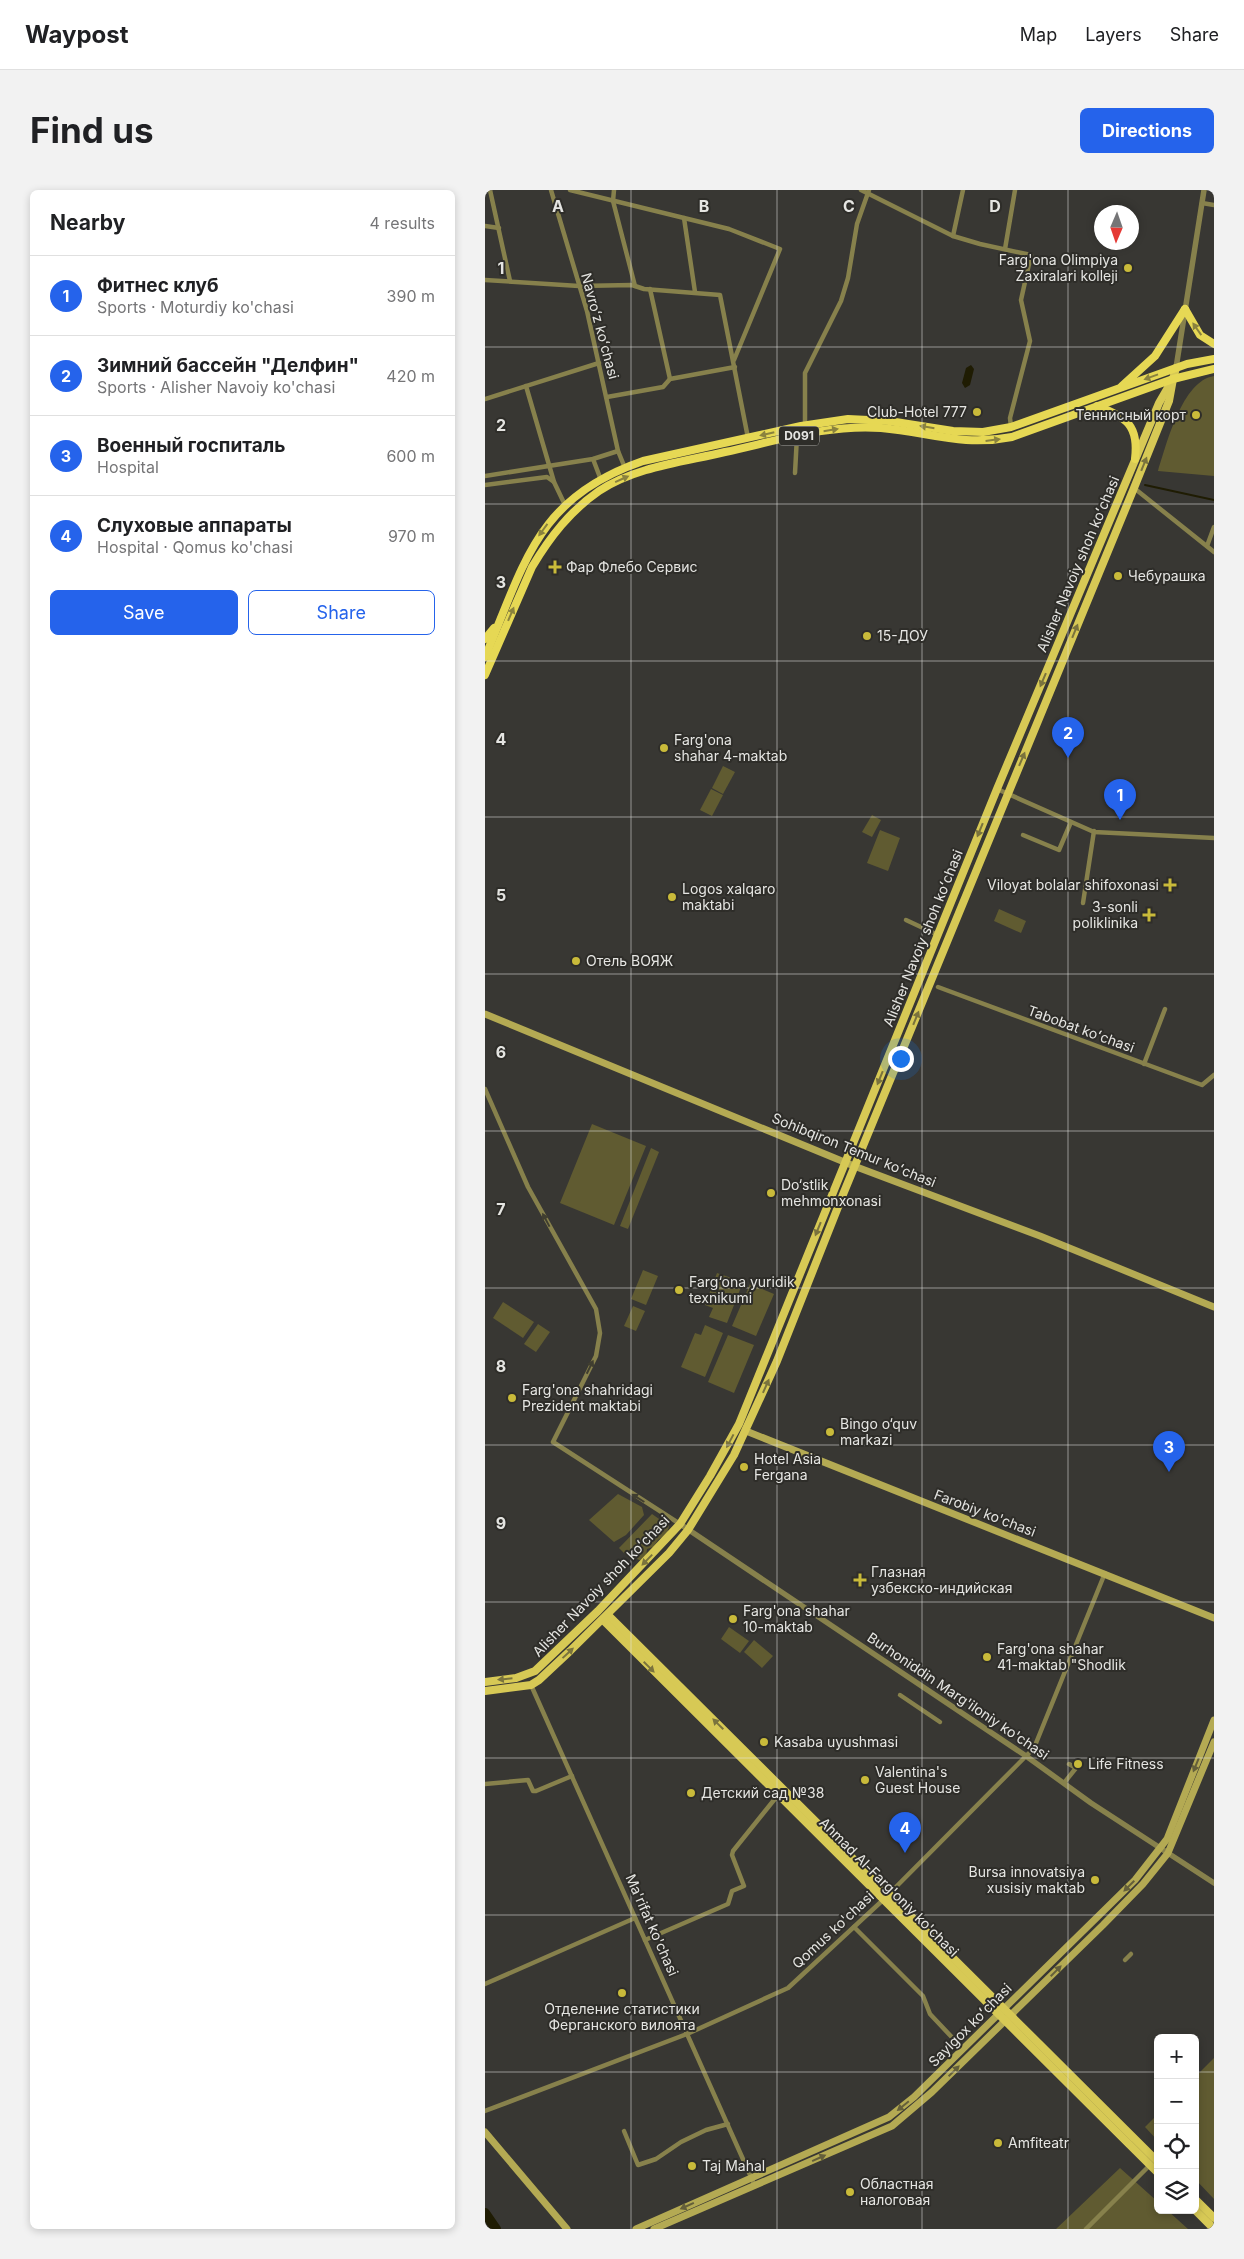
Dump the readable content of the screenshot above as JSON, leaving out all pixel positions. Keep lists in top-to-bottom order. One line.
{"streets":{"highway":["D091"],"main road":["Alisher Navoiy shoh koʻchasi","Sohibqiron Temur koʻchasi","Farobiy ko'chasi","Ahmad Al-Farg'oniy ko'chasi","Saylgox koʻchasi"],"street":["Navroʻz koʻchasi","Tabobat koʻchasi","Burhoniddin Marg'iloniy ko'chasi","Ma'rifat ko'chasi","Qomus ko'chasi"]},"crossings":[["Navroʻz koʻchasi","D091"],["D091","Alisher Navoiy shoh koʻchasi"],["Alisher Navoiy shoh koʻchasi","Sohibqiron Temur koʻchasi"],["Alisher Navoiy shoh koʻchasi","Farobiy ko'chasi"],["Alisher Navoiy shoh koʻchasi","Burhoniddin Marg'iloniy ko'chasi"],["Alisher Navoiy shoh koʻchasi","Ahmad Al-Farg'oniy ko'chasi"],["Alisher Navoiy shoh koʻchasi","Ma'rifat ko'chasi"],["Farobiy ko'chasi","Qomus ko'chasi"],["Burhoniddin Marg'iloniy ko'chasi","Qomus ko'chasi"],["Burhoniddin Marg'iloniy ko'chasi","Saylgox koʻchasi"],["Ahmad Al-Farg'oniy ko'chasi","Qomus ko'chasi"],["Ahmad Al-Farg'oniy ko'chasi","Saylgox koʻchasi"],["Ma'rifat ko'chasi","Qomus ko'chasi"],["Ma'rifat ko'chasi","Saylgox koʻchasi"]],"places":{"other":["Farg'ona Olimpiya Zaxiralari kolleji","Club-Hotel 777","Теннисный корт","Чебурашка","15-ДОУ","Farg'ona shahar 4-maktab","Logos xalqaro maktabi","Отель ВОЯЖ","Do‘stlik mehmonxonasi","Farg‘ona yuridik texnikumi","Farg'ona shahridagi Prezident maktabi","Bingo o‘quv markazi","Hotel Asia Fergana","Farg'ona shahar 10-maktab","Farg'ona shahar 41-maktab \"Shodlik","Kasaba uyushmasi","Life Fitness","Valentina's Guest House","Детский сад №38","Bursa innovatsiya xusisiy maktab","Отделение статистики Ферганского вилоята","Amfiteatr","Taj Mahal","Областная налоговая"],"health":["Фар Флебо Сервис","Viloyat bolalar shifoxonasi","3-sonli poliklinika","Глазная узбекско-индийская"]},"north":"bottom","page":{"header":"Waypost","nav":["Map","Layers","Share"],"buttons":["Directions",["Save","Share"]],"title":"Find us","heading":["Nearby","4 results"],"list":[{"mark":"1","name":"Фитнес клуб","note":"Sports · Moturdiy ko'chasi","value":"390 m"},{"mark":"2","name":"Зимний бассейн \"Делфин\"","note":"Sports · Alisher Navoiy ko'chasi","value":"420 m"},{"mark":"3","name":"Военный госпиталь","note":"Hospital","value":"600 m"},{"mark":"4","name":"Слуховые аппараты","note":"Hospital · Qomus ko'chasi","value":"970 m"}],"pins":["2","1","3","4"],"map_buttons":["+","−"]},"grid":{"columns":["A","B","C","D"],"rows":["1","2","3","4","5","6","7","8","9"]}}
